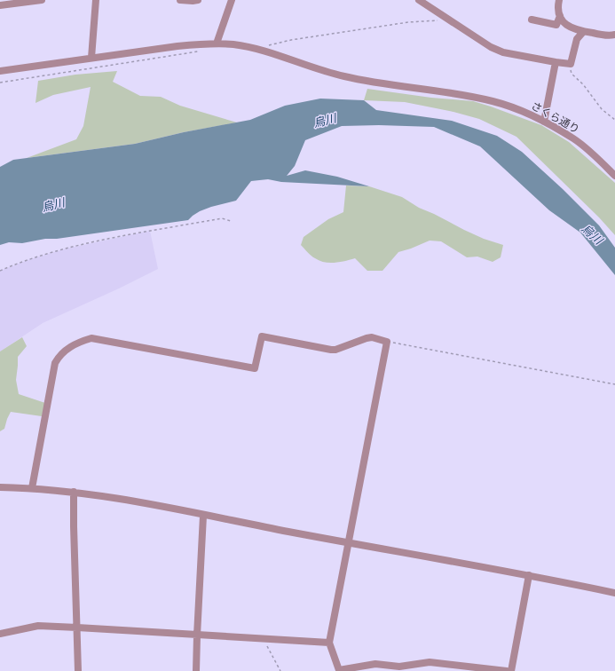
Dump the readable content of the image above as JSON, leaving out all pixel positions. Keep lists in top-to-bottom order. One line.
{"streets":{"street":["さくら通り"]},"water":["烏川"]}
